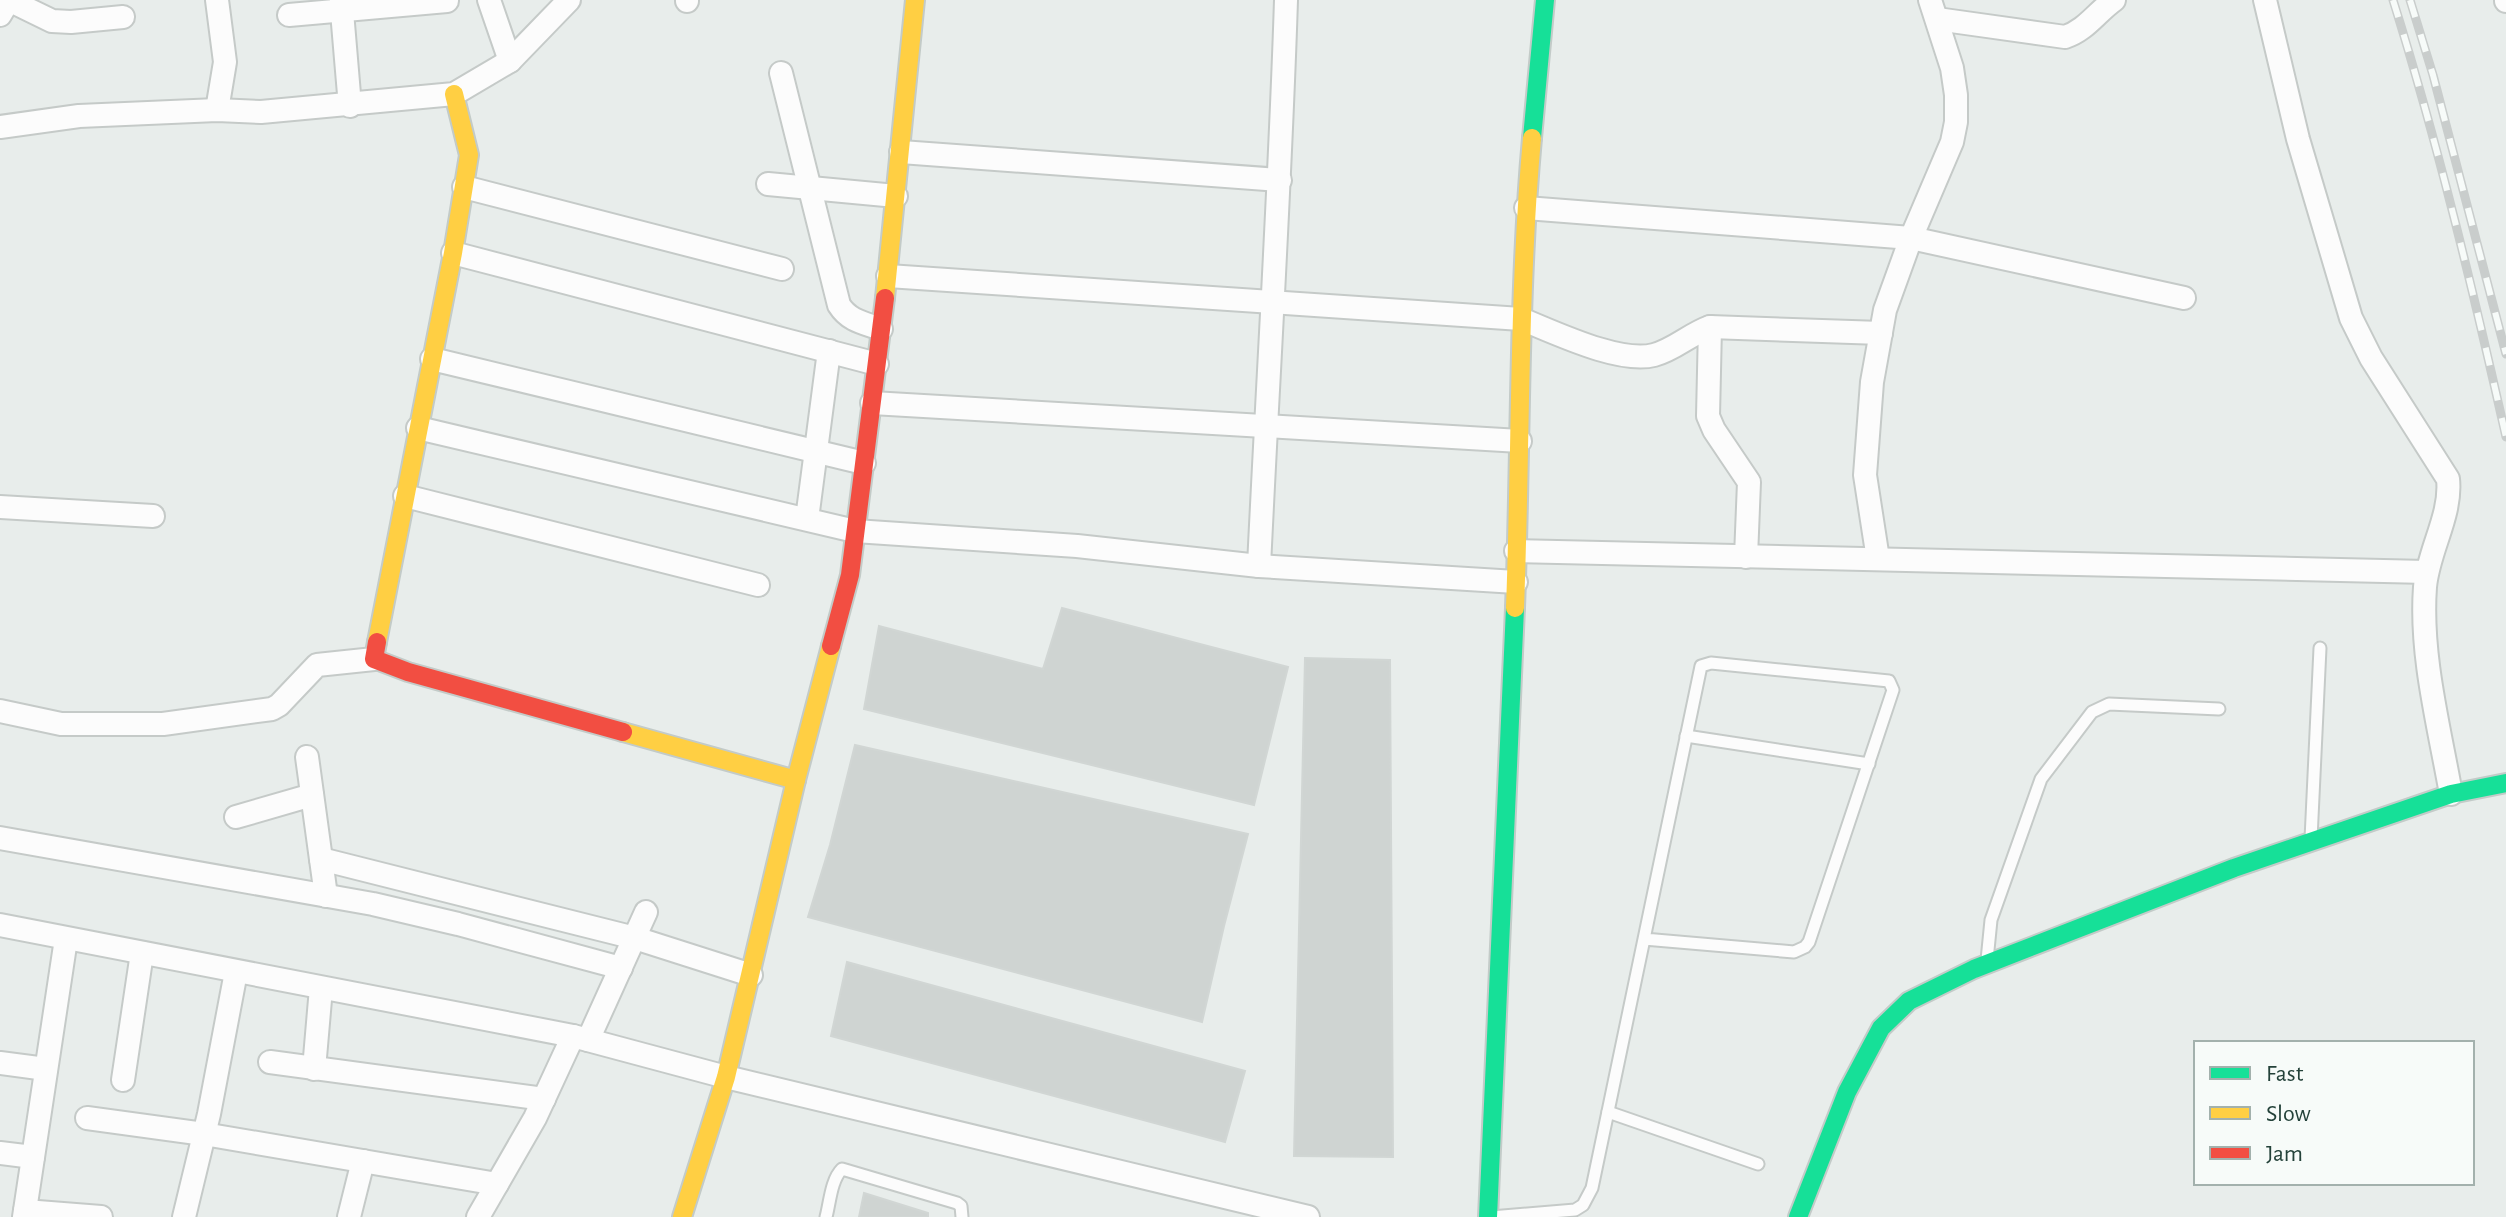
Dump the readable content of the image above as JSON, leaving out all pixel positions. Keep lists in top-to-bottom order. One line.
{"legend":["Fast","Slow","Jam"]}
